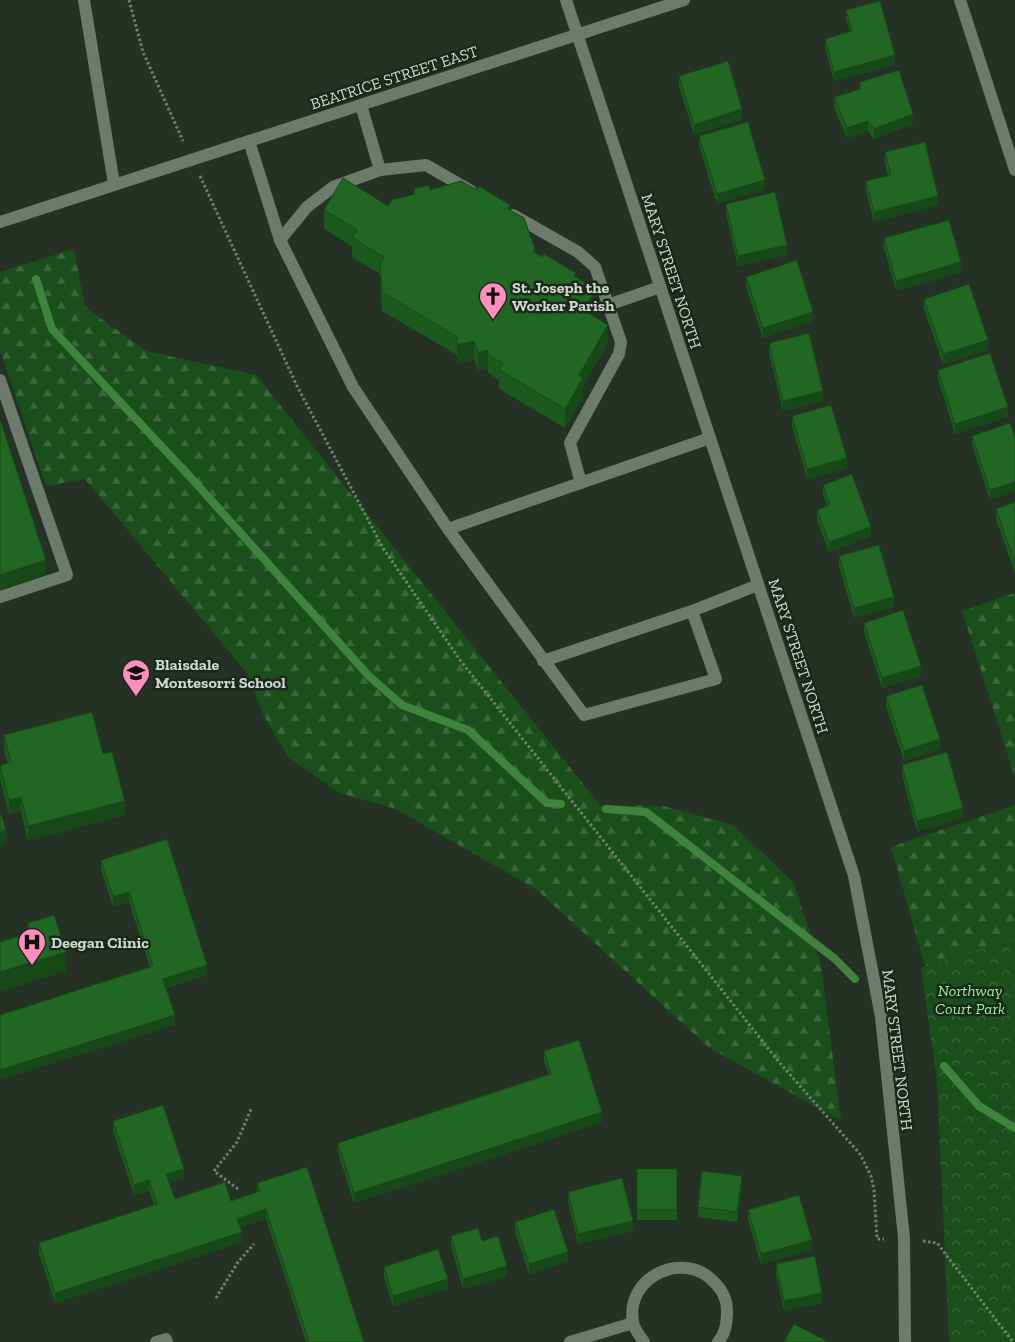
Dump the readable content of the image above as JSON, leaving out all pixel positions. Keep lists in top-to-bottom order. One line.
{"streets":{"street":["BEATRICE STREET EAST","MARY STREET NORTH"]},"crossings":[["BEATRICE STREET EAST","MARY STREET NORTH"]],"parks":["Northway Court Park"],"places":{"church":["St. Joseph the Worker Parish"],"school or university":["Blaisdale Montesorri School"],"hospital":["Deegan Clinic"]}}
